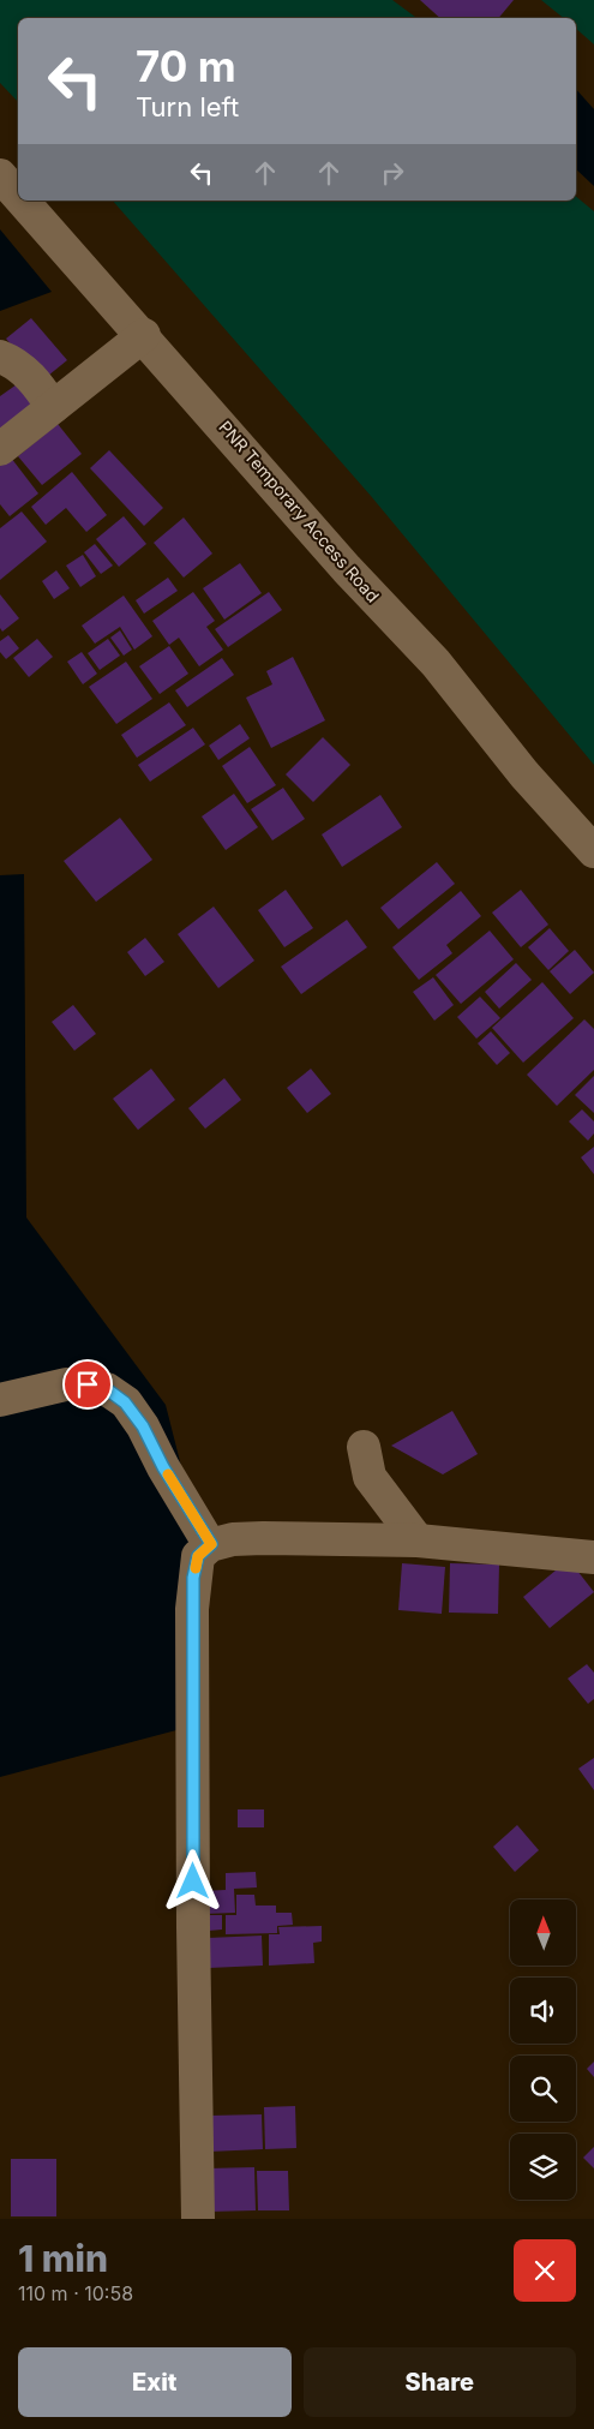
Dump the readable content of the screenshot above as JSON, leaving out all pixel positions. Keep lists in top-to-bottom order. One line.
{"streets":{"street":["PNR Temporary Access Road"]},"north":"top","page":{"turn":["70 m","Turn left"],"heading":["1 min","110 m · 10:58"],"buttons":["Exit","Share"]}}
